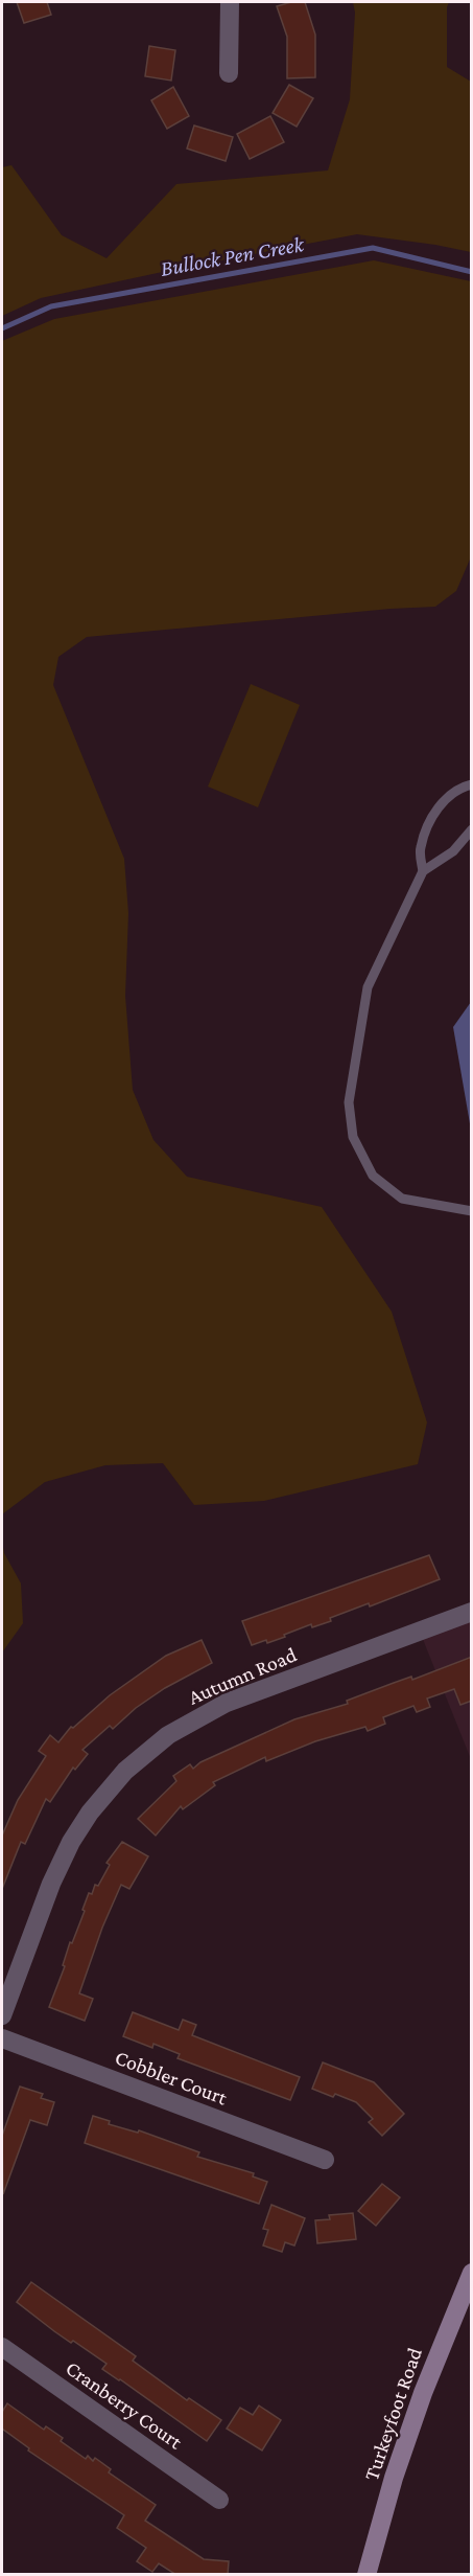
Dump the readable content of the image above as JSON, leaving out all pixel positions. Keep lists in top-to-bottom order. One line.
{"streets":{"main road":["Turkeyfoot Road"],"street":["Autumn Road","Cobbler Court","Cranberry Court"]},"water":["Bullock Pen Creek"]}
